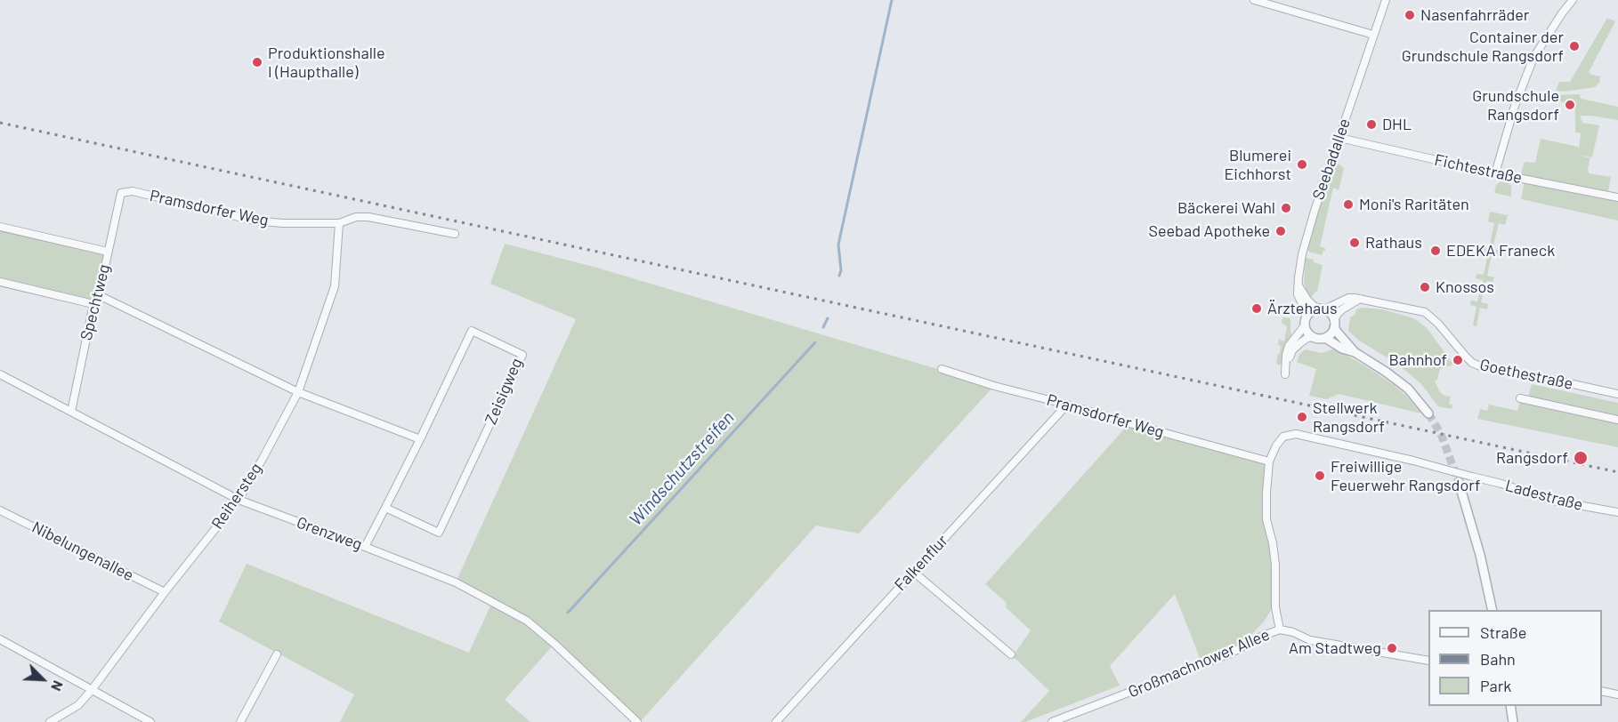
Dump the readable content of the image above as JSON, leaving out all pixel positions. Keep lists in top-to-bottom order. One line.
{"streets":{"street":["Seebadallee","Fichtestraße","Pramsdorfer Weg","Spechtweg","Goethestraße","Zeisigweg","Ladestraße","Reihersteg","Grenzweg","Nibelungenallee","Falkenflur","Großmachnower Allee"]},"crossings":[["Seebadallee","Fichtestraße"],["Seebadallee","Goethestraße"],["Pramsdorfer Weg","Spechtweg"],["Pramsdorfer Weg","Reihersteg"],["Pramsdorfer Weg","Falkenflur"],["Pramsdorfer Weg","Großmachnower Allee"],["Spechtweg","Grenzweg"],["Zeisigweg","Grenzweg"],["Ladestraße","Großmachnower Allee"],["Reihersteg","Grenzweg"],["Reihersteg","Nibelungenallee"]],"water":["Windschutzstreifen"],"places":["Nasenfahrräder","Container der Grundschule Rangsdorf","Produktionshalle I (Haupthalle)","Grundschule Rangsdorf","DHL","Blumerei Eichhorst","Moni's Raritäten","Bäckerei Wahl","Seebad Apotheke","Rathaus","EDEKA Franeck","Knossos","Ärztehaus","Bahnhof","Stellwerk Rangsdorf","Rangsdorf","Freiwillige Feuerwehr Rangsdorf","Am Stadtweg"],"legend":["Straße","Bahn","Park"],"north":"bottom right"}
